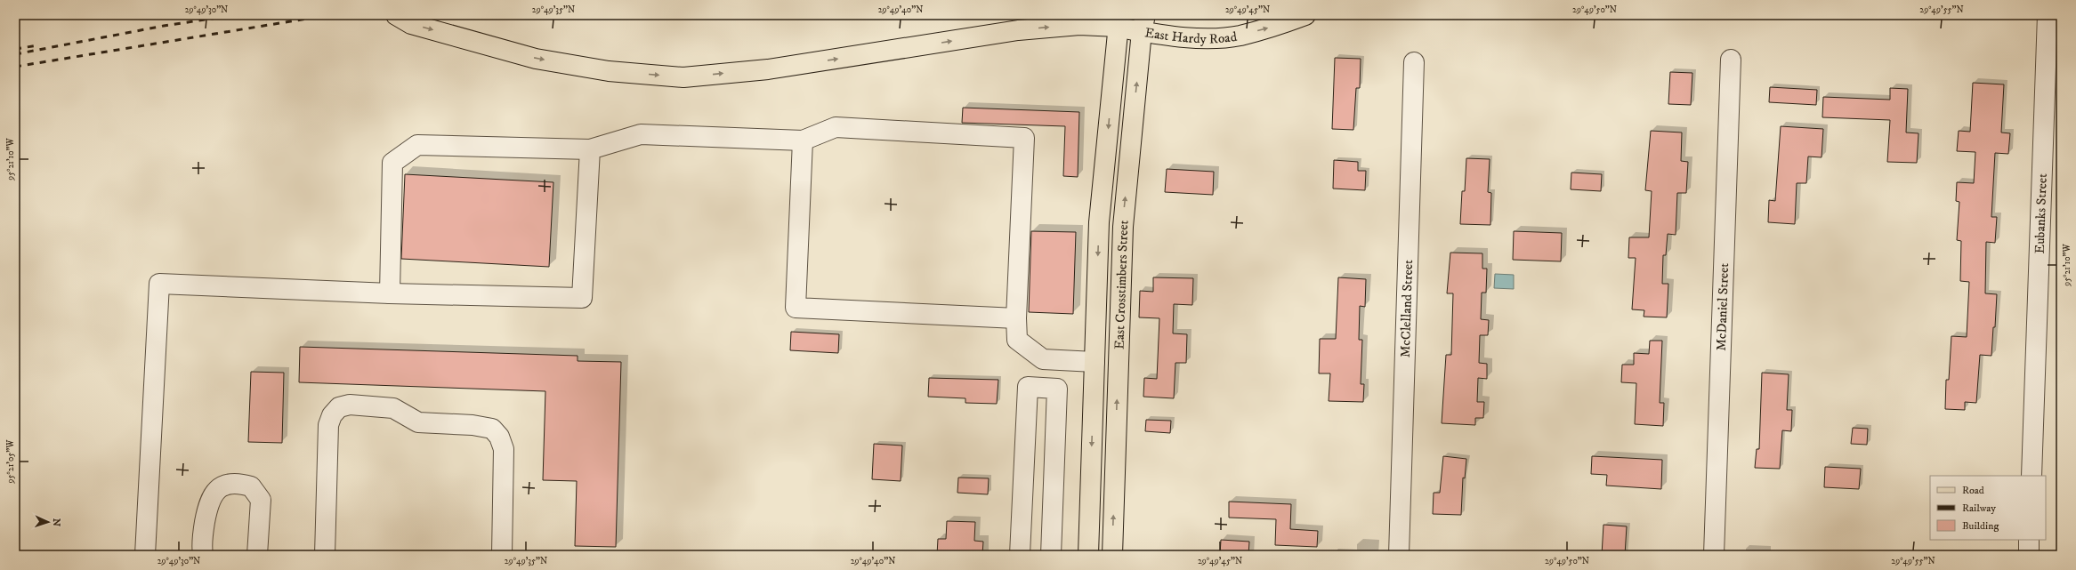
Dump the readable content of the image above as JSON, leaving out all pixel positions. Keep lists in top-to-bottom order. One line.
{"streets":{"main road":["East Hardy Road","East Crosstimbers Street"],"street":["Eubanks Street","McDaniel Street","McClelland Street"]},"crossings":[["East Hardy Road","East Crosstimbers Street"]],"one_way":["East Hardy Road"],"legend":["Road","Railway","Building"],"north":"right","coordinates":["29°49'30\"N","29°49'35\"N","29°49'40\"N","29°49'45\"N","29°49'50\"N","29°49'55\"N","95°21'10\"W","95°21'05\"W"]}
